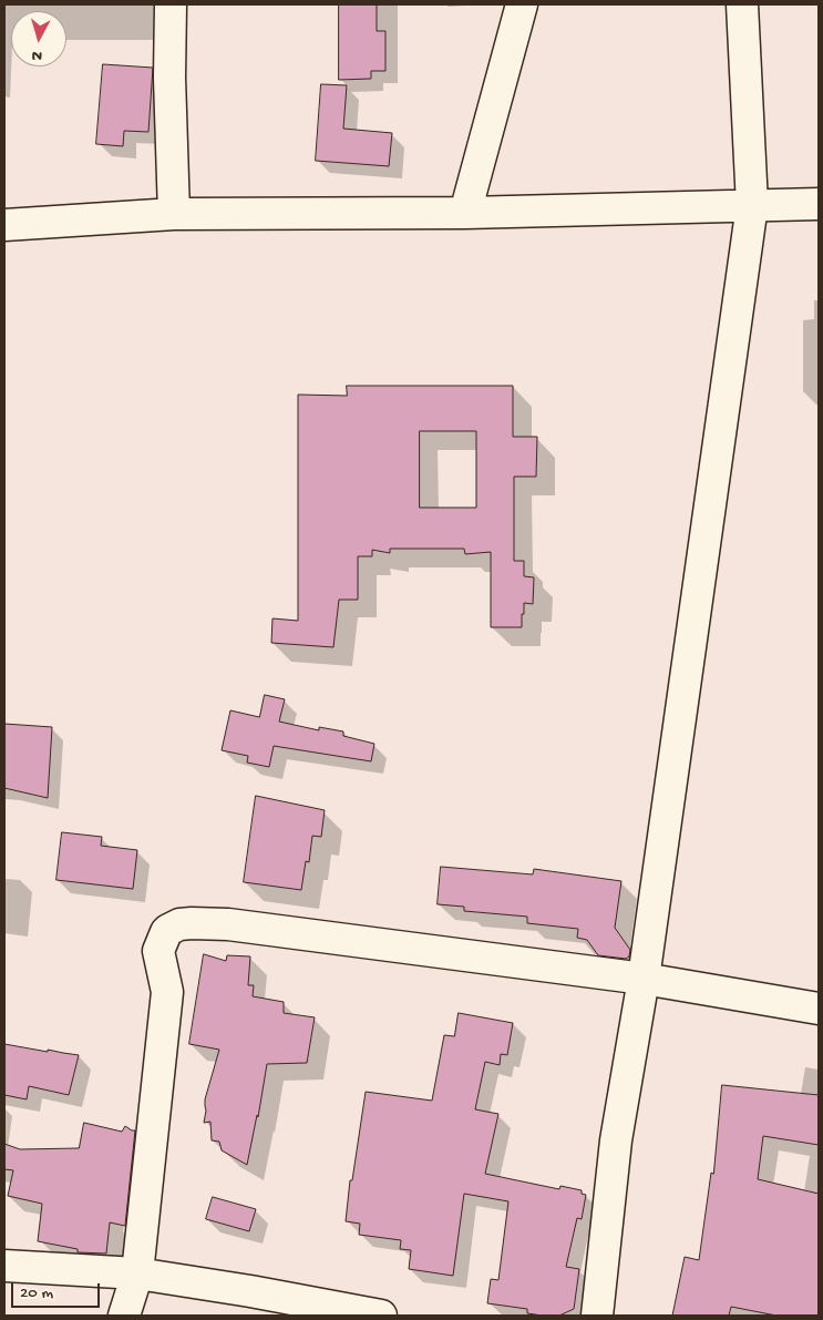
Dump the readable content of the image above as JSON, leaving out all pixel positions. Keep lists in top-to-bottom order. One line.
{"scale_bar":"20 m","north":"bottom"}
